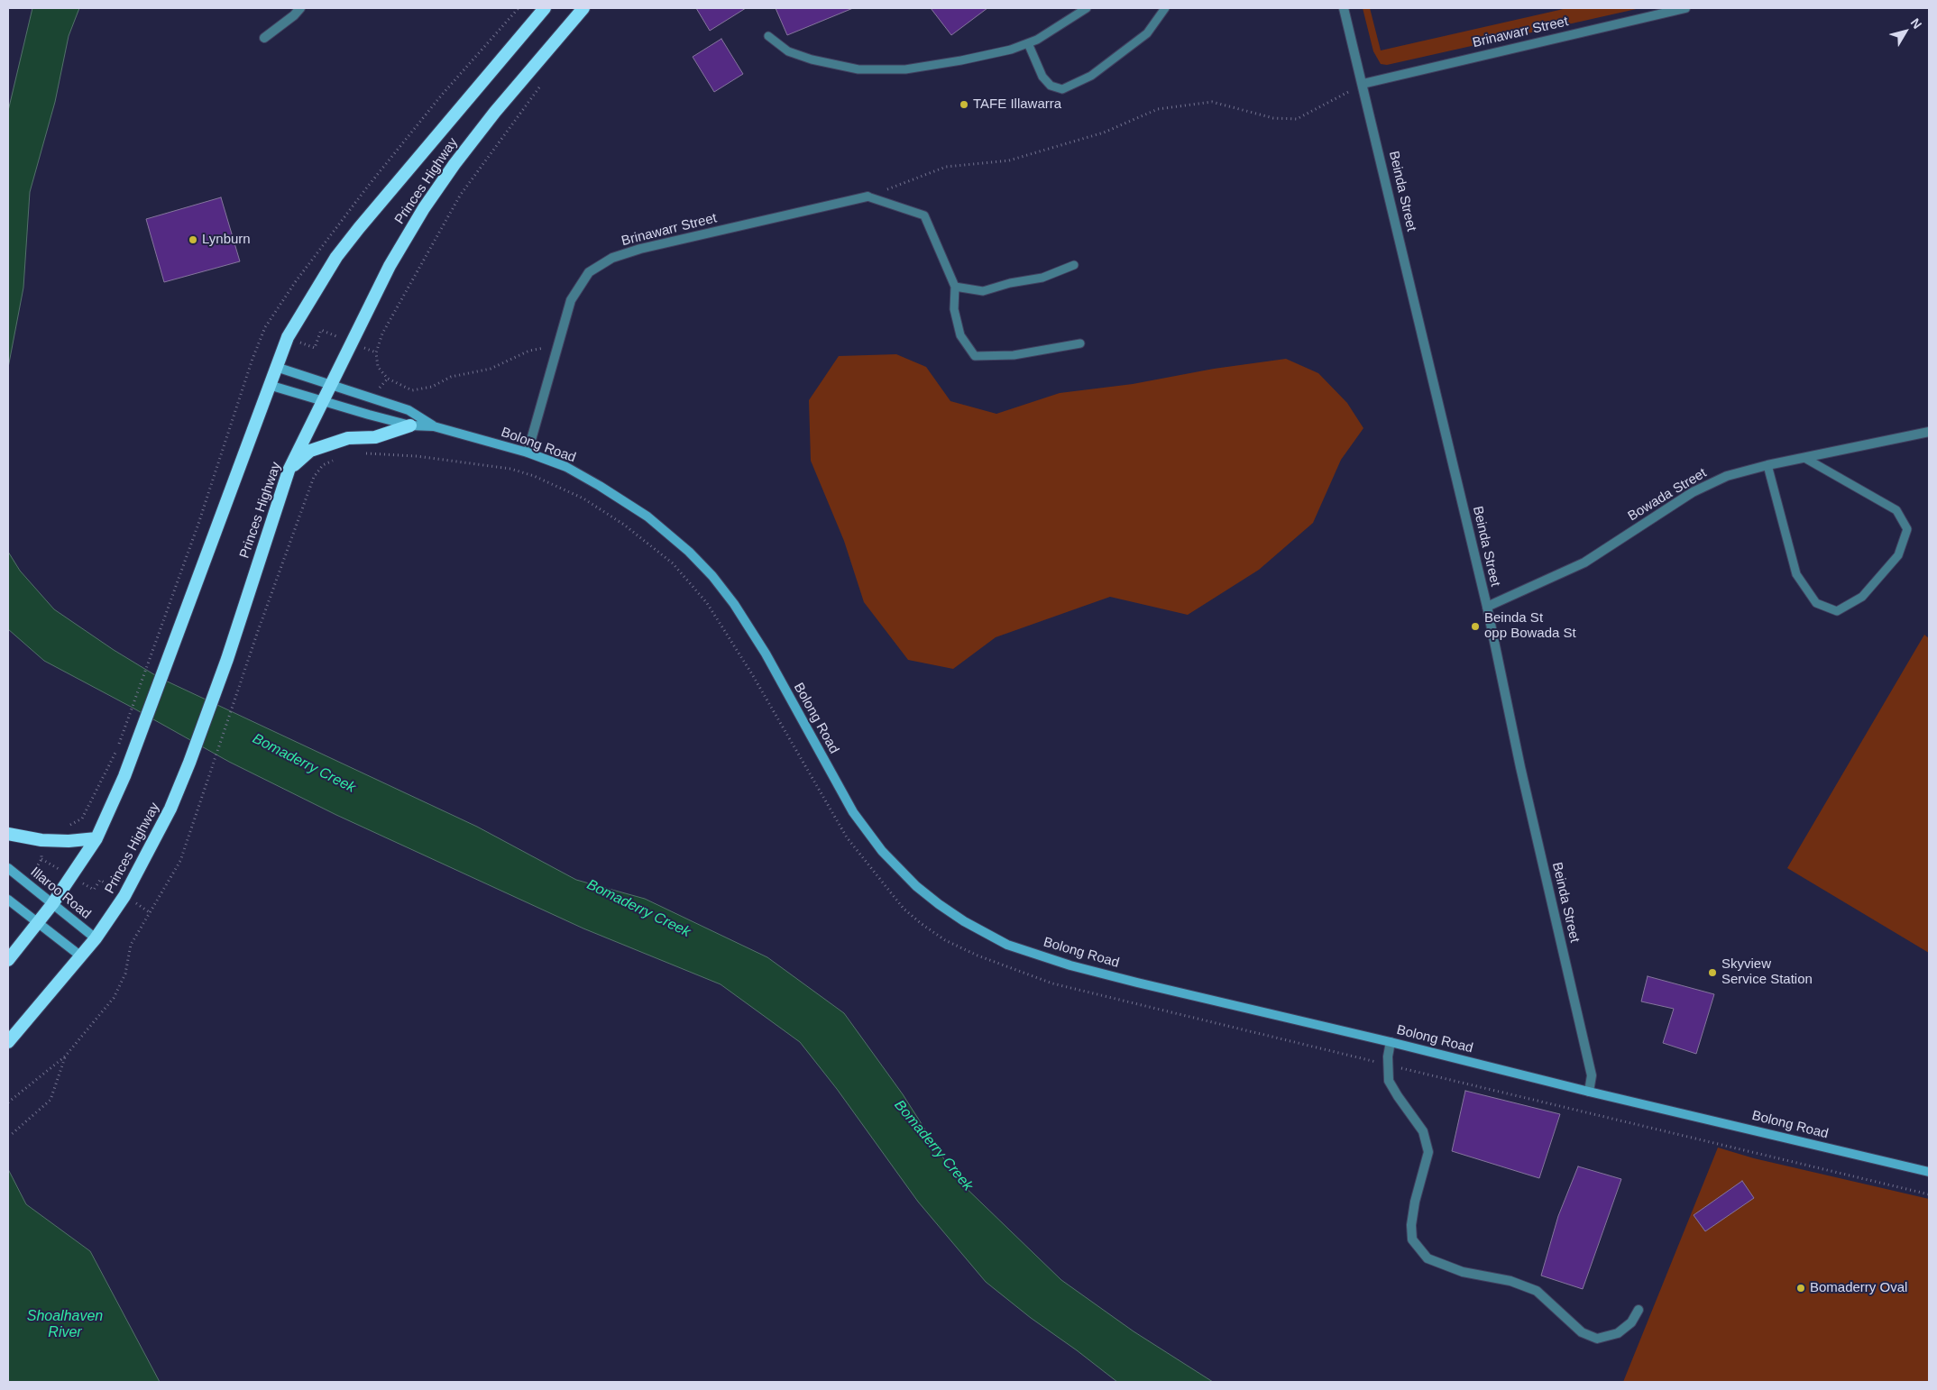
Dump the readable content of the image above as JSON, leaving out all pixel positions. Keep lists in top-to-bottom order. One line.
{"streets":{"highway":["Princes Highway"],"main road":["Bolong Road","Illaroo Road"],"street":["Brinawarr Street","Beinda Street","Bowada Street"]},"crossings":[["Brinawarr Street","Beinda Street"],["Brinawarr Street","Bolong Road"],["Princes Highway","Bolong Road"],["Princes Highway","Illaroo Road"],["Beinda Street","Bolong Road"],["Beinda Street","Bowada Street"]],"water":["Bomaderry Creek","Shoalhaven River"],"places":["TAFE Illawarra","Lynburn","Beinda St opp Bowada St","Skyview Service Station","Bomaderry Oval"],"north":"top right"}
